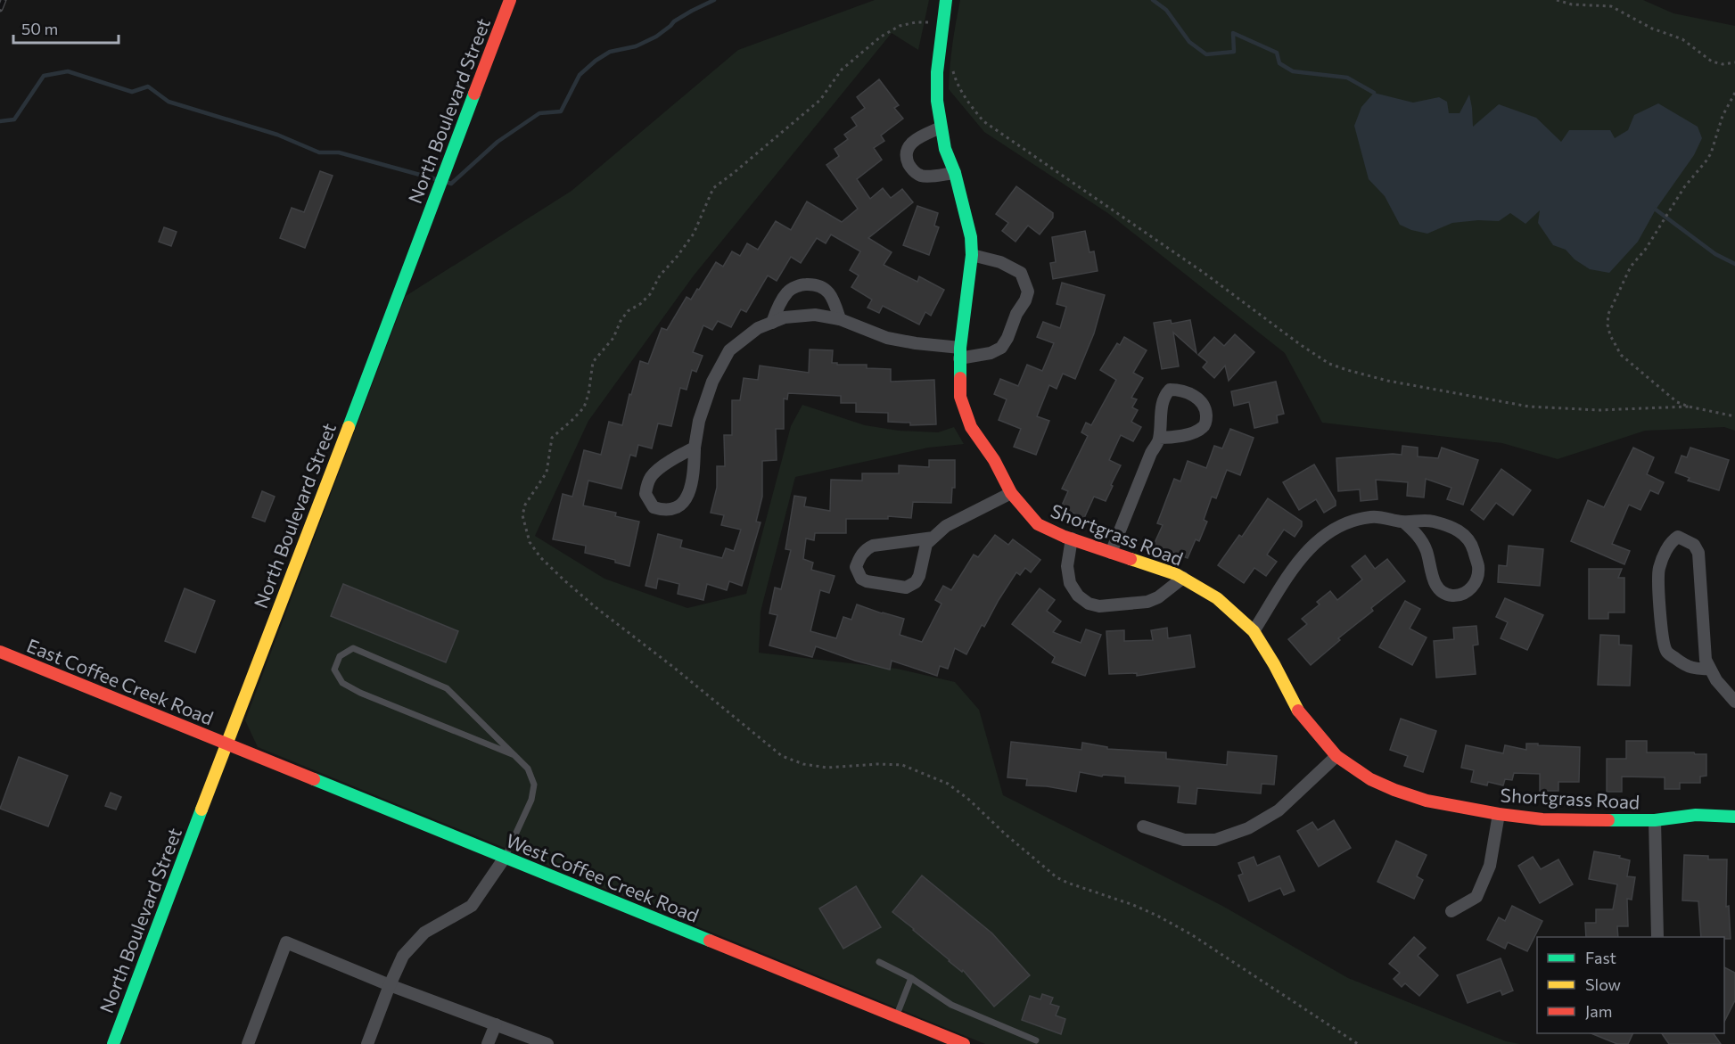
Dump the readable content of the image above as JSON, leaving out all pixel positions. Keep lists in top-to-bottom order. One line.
{"streets":{"street":["North Boulevard Street","Shortgrass Road","East Coffee Creek Road","West Coffee Creek Road"]},"crossings":[["North Boulevard Street","East Coffee Creek Road"],["North Boulevard Street","West Coffee Creek Road"],["East Coffee Creek Road","West Coffee Creek Road"]],"legend":["Fast","Slow","Jam"],"scale_bar":"50 m"}
